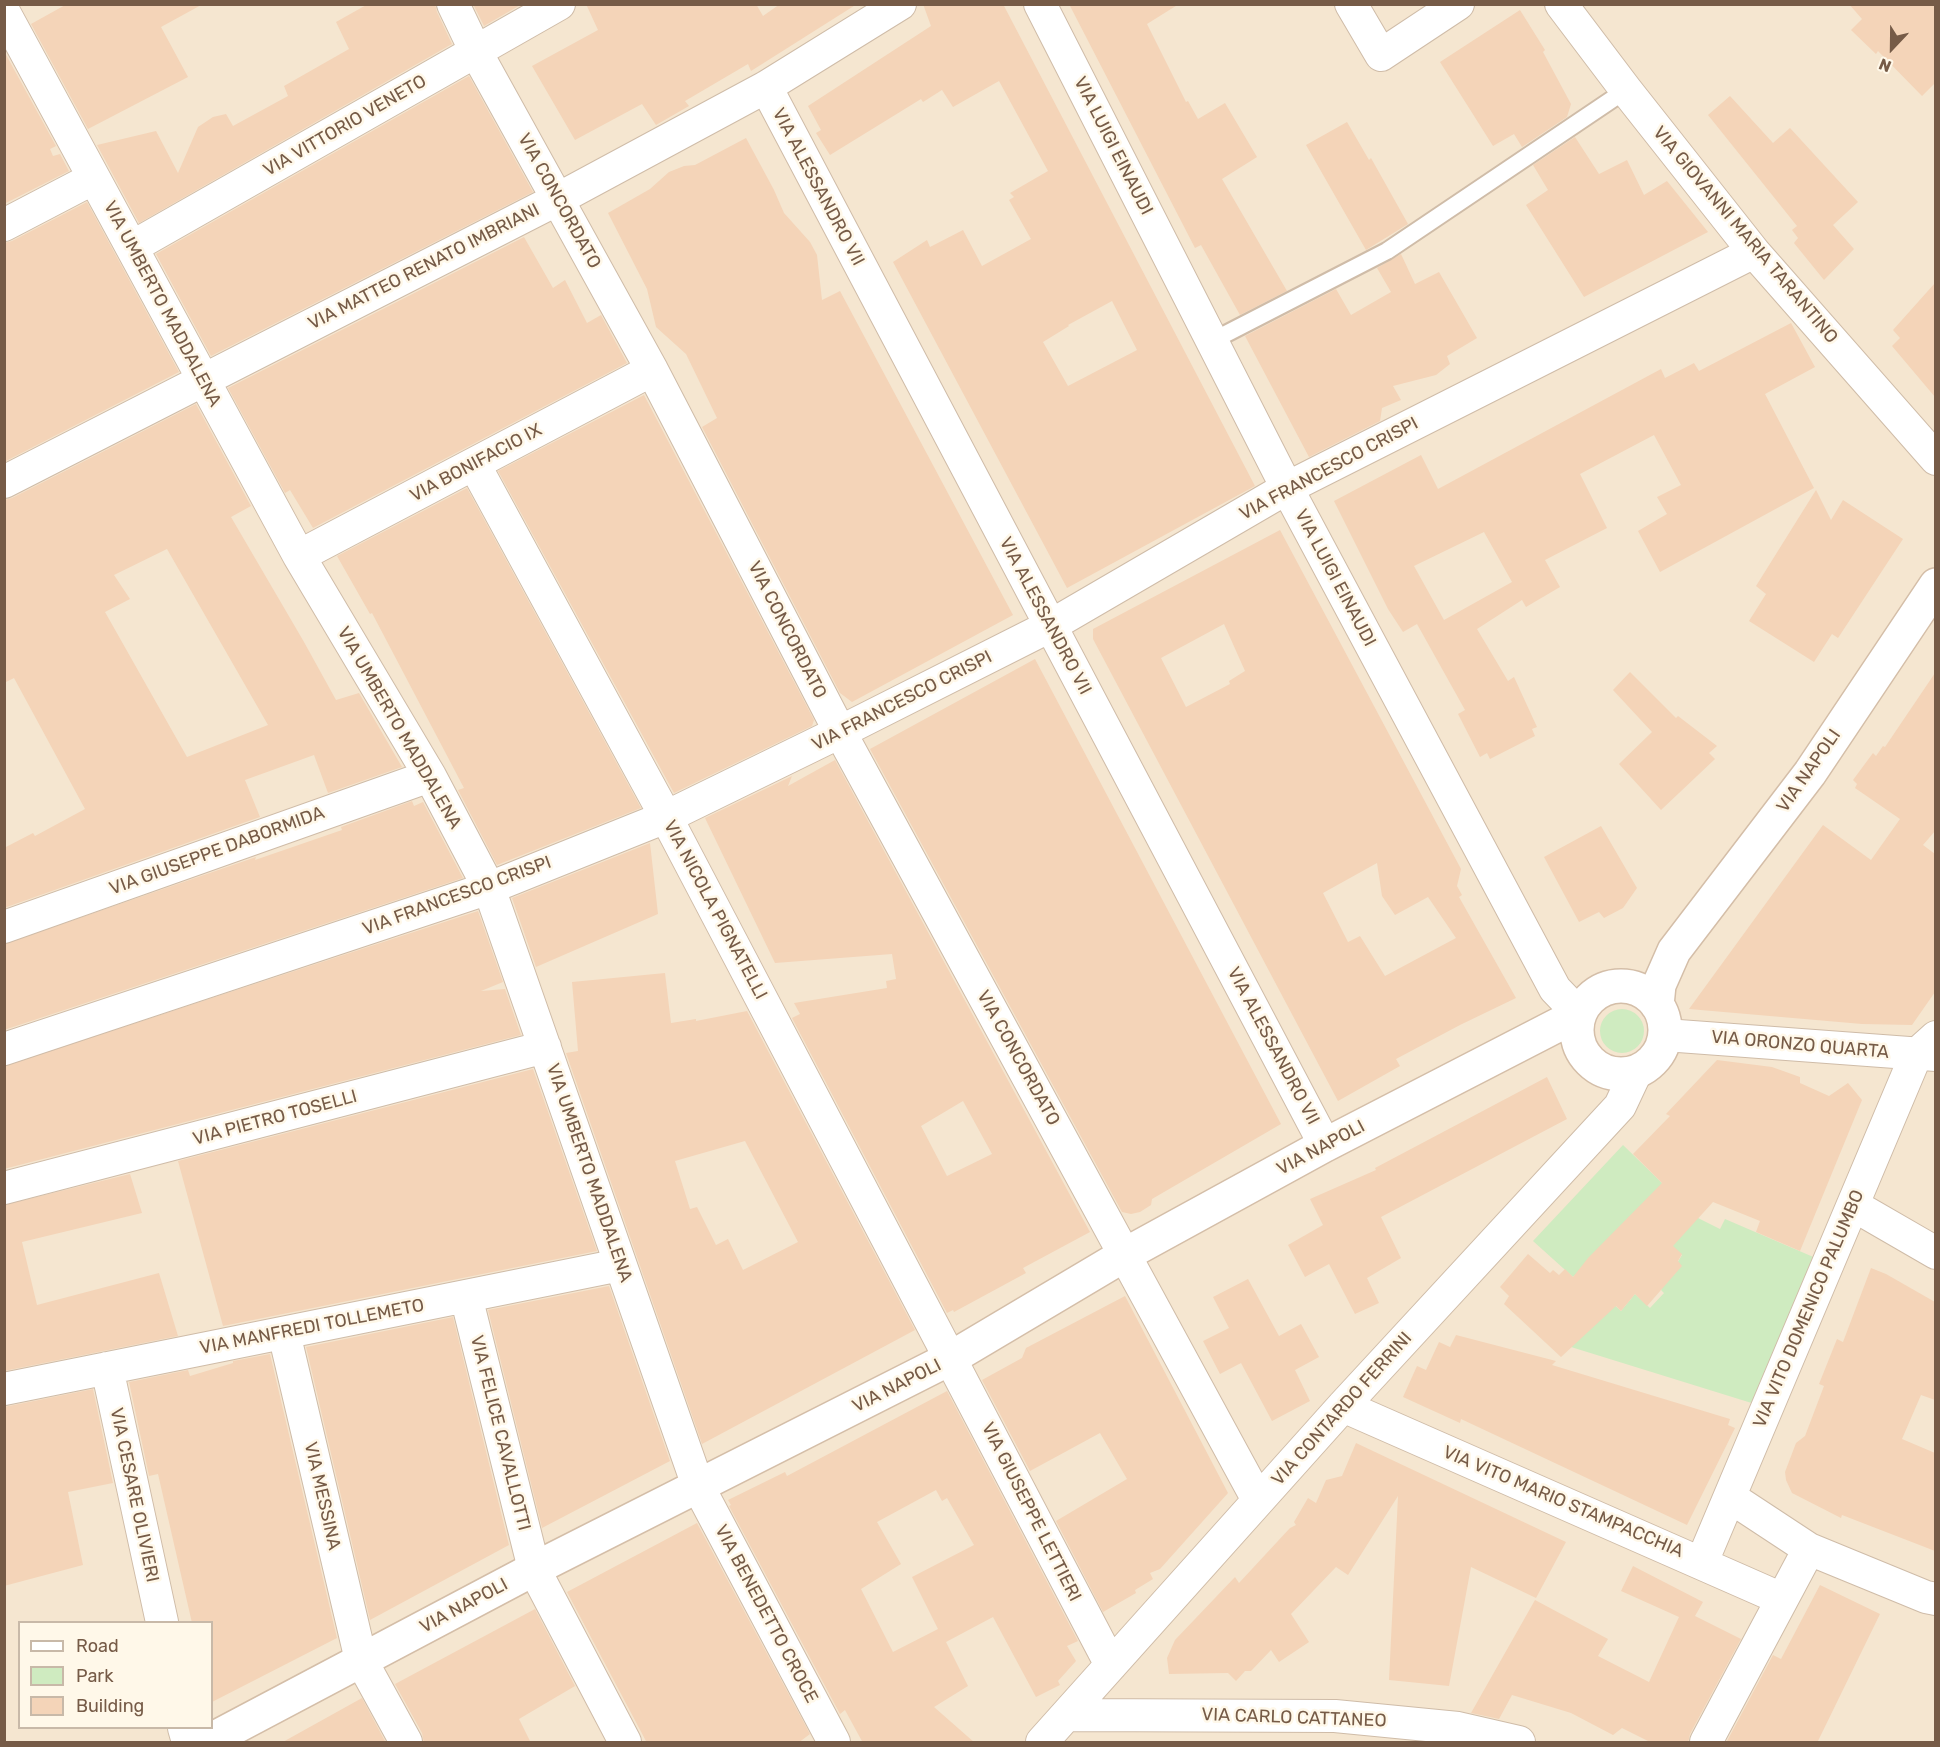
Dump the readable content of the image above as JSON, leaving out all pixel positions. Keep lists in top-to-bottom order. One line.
{"streets":{"main road":["VIA NAPOLI"],"street":["VIA VITTORIO VENETO","VIA LUIGI EINAUDI","VIA ALESSANDRO VII","VIA CONCORDATO","VIA GIOVANNI MARIA TARANTINO","VIA MATTEO RENATO IMBRIANI","VIA UMBERTO MADDALENA","VIA BONIFACIO IX","VIA FRANCESCO CRISPI","VIA GIUSEPPE DABORMIDA","VIA NICOLA PIGNATELLI","VIA ORONZO QUARTA","VIA PIETRO TOSELLI","VIA VITO DOMENICO PALUMBO","VIA MANFREDI TOLLEMETO","VIA CONTARDO FERRINI","VIA FELICE CAVALLOTTI","VIA CESARE OLIVIERI","VIA MESSINA","VIA VITO MARIO STAMPACCHIA","VIA GIUSEPPE LETTIERI","VIA BENEDETTO CROCE","VIA CARLO CATTANEO"]},"crossings":[["VIA VITTORIO VENETO","VIA CONCORDATO"],["VIA VITTORIO VENETO","VIA UMBERTO MADDALENA"],["VIA LUIGI EINAUDI","VIA FRANCESCO CRISPI"],["VIA LUIGI EINAUDI","VIA NAPOLI"],["VIA LUIGI EINAUDI","VIA ORONZO QUARTA"],["VIA LUIGI EINAUDI","VIA CONTARDO FERRINI"],["VIA ALESSANDRO VII","VIA MATTEO RENATO IMBRIANI"],["VIA ALESSANDRO VII","VIA FRANCESCO CRISPI"],["VIA ALESSANDRO VII","VIA NAPOLI"],["VIA CONCORDATO","VIA MATTEO RENATO IMBRIANI"],["VIA CONCORDATO","VIA BONIFACIO IX"],["VIA CONCORDATO","VIA FRANCESCO CRISPI"],["VIA CONCORDATO","VIA NAPOLI"],["VIA CONCORDATO","VIA CONTARDO FERRINI"],["VIA GIOVANNI MARIA TARANTINO","VIA FRANCESCO CRISPI"],["VIA MATTEO RENATO IMBRIANI","VIA UMBERTO MADDALENA"],["VIA UMBERTO MADDALENA","VIA BONIFACIO IX"],["VIA UMBERTO MADDALENA","VIA FRANCESCO CRISPI"],["VIA UMBERTO MADDALENA","VIA NAPOLI"],["VIA UMBERTO MADDALENA","VIA GIUSEPPE DABORMIDA"],["VIA UMBERTO MADDALENA","VIA PIETRO TOSELLI"],["VIA UMBERTO MADDALENA","VIA MANFREDI TOLLEMETO"],["VIA UMBERTO MADDALENA","VIA BENEDETTO CROCE"],["VIA BONIFACIO IX","VIA NICOLA PIGNATELLI"],["VIA FRANCESCO CRISPI","VIA NICOLA PIGNATELLI"],["VIA NAPOLI","VIA NICOLA PIGNATELLI"],["VIA NAPOLI","VIA ORONZO QUARTA"],["VIA NAPOLI","VIA CONTARDO FERRINI"],["VIA NAPOLI","VIA FELICE CAVALLOTTI"],["VIA NAPOLI","VIA MESSINA"],["VIA NAPOLI","VIA GIUSEPPE LETTIERI"],["VIA NAPOLI","VIA BENEDETTO CROCE"],["VIA NICOLA PIGNATELLI","VIA GIUSEPPE LETTIERI"],["VIA ORONZO QUARTA","VIA VITO DOMENICO PALUMBO"],["VIA ORONZO QUARTA","VIA CONTARDO FERRINI"],["VIA VITO DOMENICO PALUMBO","VIA VITO MARIO STAMPACCHIA"],["VIA MANFREDI TOLLEMETO","VIA FELICE CAVALLOTTI"],["VIA MANFREDI TOLLEMETO","VIA CESARE OLIVIERI"],["VIA MANFREDI TOLLEMETO","VIA MESSINA"],["VIA CONTARDO FERRINI","VIA VITO MARIO STAMPACCHIA"],["VIA CONTARDO FERRINI","VIA GIUSEPPE LETTIERI"],["VIA CONTARDO FERRINI","VIA CARLO CATTANEO"]],"legend":["Road","Park","Building"],"north":"bottom"}
